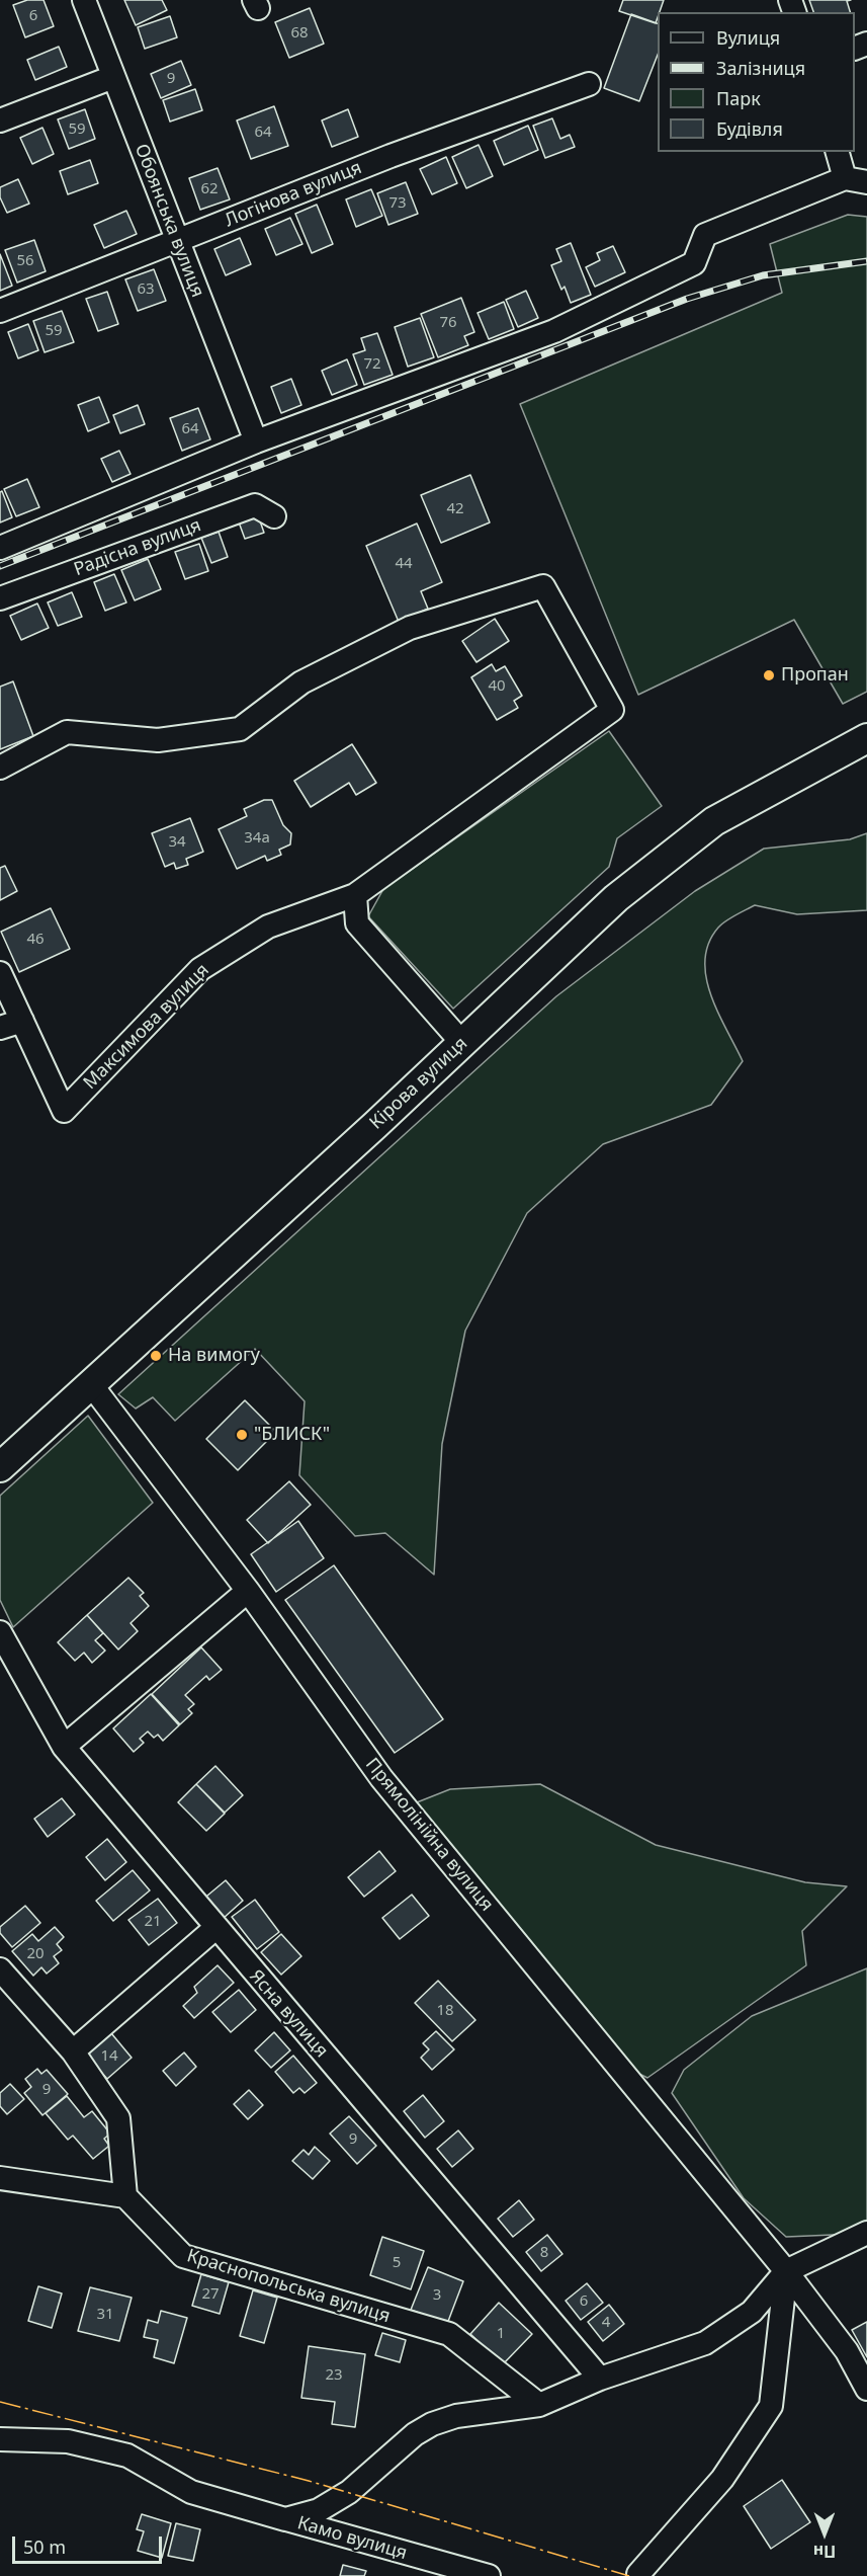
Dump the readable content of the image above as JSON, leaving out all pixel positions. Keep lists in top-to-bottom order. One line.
{"streets":{"main road":["Кірова вулиця"],"street":["Логінова вулиця","Обоянська вулиця","Радісна вулиця","Максимова вулиця","Прямолінійна вулиця","Ясна вулиця","Краснопольська вулиця","Камо вулиця"]},"crossings":[["Логінова вулиця","Обоянська вулиця"],["Кірова вулиця","Прямолінійна вулиця"]],"places":["Пропан","На вимогу","\"БЛИСК\""],"house_numbers":["6","68","9","59","64","62","73","56","63","76","59","72","64","42","44","40","34а","34","46","21","20","18","14","9","9","8","5","27","3","6","31","4","1","23"],"legend":["Вулиця","Залізниця","Парк","Будівля"],"scale_bar":"50 m","north":"bottom"}
